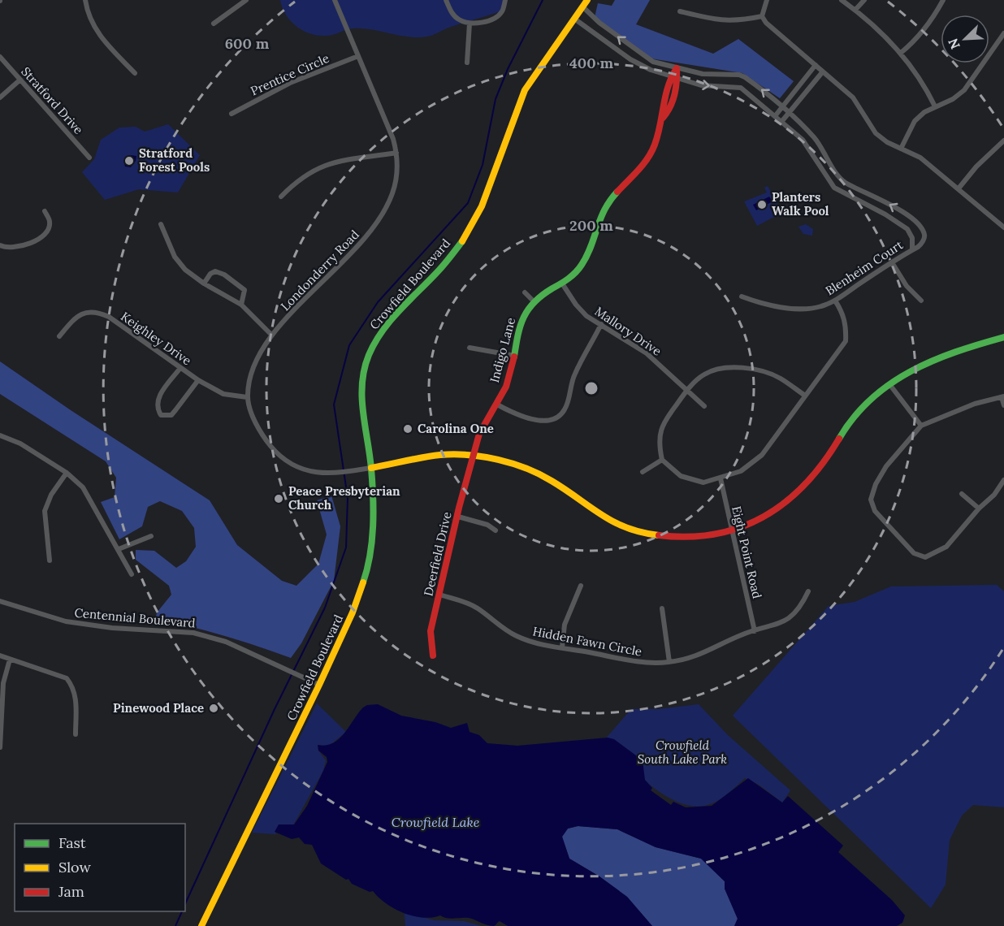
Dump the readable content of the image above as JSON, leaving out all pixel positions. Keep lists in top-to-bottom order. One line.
{"streets":{"street":["Prentice Circle","Stratford Drive","Blenheim Court","Londonderry Road","Crowfield Boulevard","Mallory Drive","Keighley Drive","Indigo Lane","Eight Point Road","Deerfield Drive","Centennial Boulevard","Hidden Fawn Circle"]},"crossings":[["Prentice Circle","Londonderry Road"],["Londonderry Road","Crowfield Boulevard"],["Londonderry Road","Keighley Drive"],["Crowfield Boulevard","Centennial Boulevard"],["Mallory Drive","Eight Point Road"],["Indigo Lane","Deerfield Drive"],["Eight Point Road","Hidden Fawn Circle"],["Deerfield Drive","Hidden Fawn Circle"]],"water":["Crowfield Lake"],"parks":["Crowfield South Lake Park"],"places":["Stratford Forest Pools","Planters Walk Pool","Carolina One","Peace Presbyterian Church","Pinewood Place"],"legend":["Fast","Slow","Jam"],"north":"bottom left","rings":["600 m","400 m","200 m"]}
